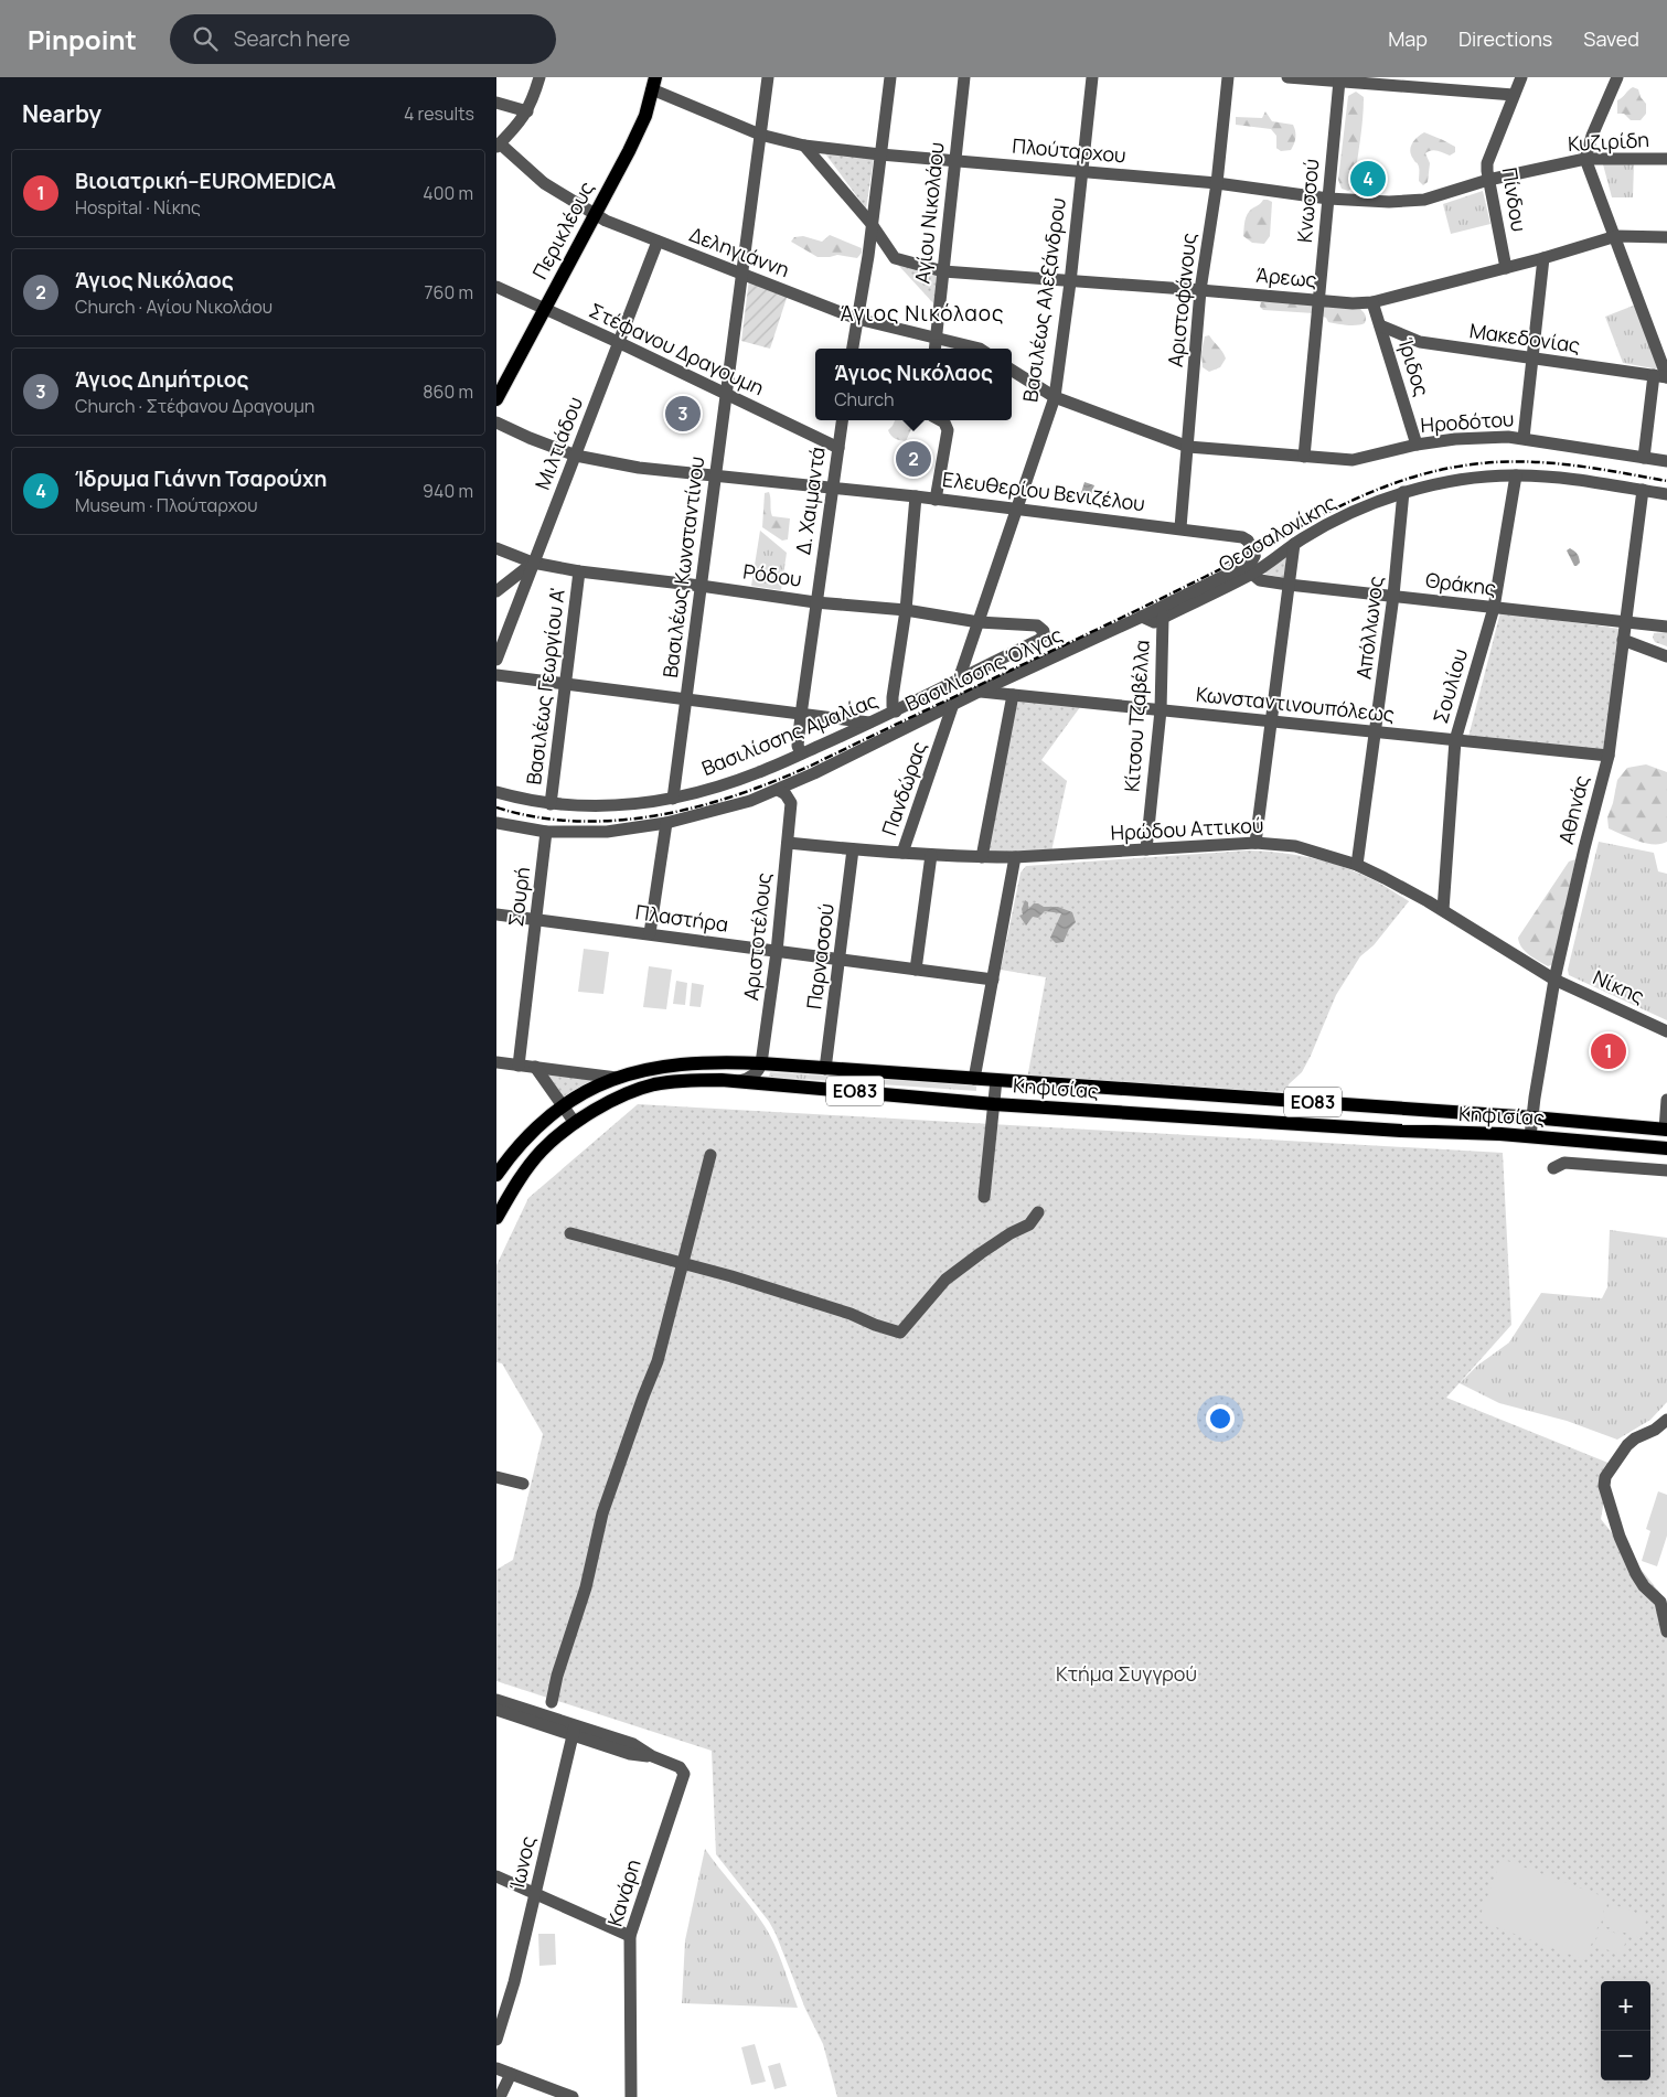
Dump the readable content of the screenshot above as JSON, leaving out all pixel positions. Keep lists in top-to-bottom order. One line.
{"streets":{"main road":["Περικλέους","Κηφισίας","ΕΟ83"],"street":["Κυζιρίδη","Πλούταρχου","Πίνδου","Κνωσσού","Αγίου Νικολάου","Δεληγιάννη","Άρεως","Βασιλέως Αλεξάνδρου","Αριστοφάνους","Μακεδονίας","Στέφανου Δραγουμη","Ίριδος","Ηροδότου","Μιλτιάδου","Ελευθερίου Βενιζέλου","Δ. Χαιμαντά","Θεσσαλονίκης","Βασιλέως Κωνσταντίνου","Ρόδου","Θράκης","Απόλλωνος","Βασιλίσσης Όλγας","Βασιλέως Γεωργίου Α'","Σουλίου","Κωνσταντινουπόλεως","Κίτσου Τζαβέλλα","Βασιλίσσης Αμαλίας","Πανδώρας","Αθηνάς","Ηρώδου Αττικού","Σουρή","Πλαστήρα","Αριστοτέλους","Παρνασσού","Νίκης","Ίωνος","Κανάρη"]},"crossings":[["Κυζιρίδη","Πλούταρχου"],["Κυζιρίδη","Πίνδου"],["Πλούταρχου","Πίνδου"],["Πλούταρχου","Κνωσσού"],["Πλούταρχου","Αγίου Νικολάου"],["Πλούταρχου","Περικλέους"],["Πλούταρχου","Βασιλέως Αλεξάνδρου"],["Πλούταρχου","Αριστοφάνους"],["Πλούταρχου","Βασιλέως Κωνσταντίνου"],["Πίνδου","Άρεως"],["Κνωσσού","Άρεως"],["Κνωσσού","Ηροδότου"],["Αγίου Νικολάου","Δεληγιάννη"],["Αγίου Νικολάου","Άρεως"],["Περικλέους","Δεληγιάννη"],["Περικλέους","Στέφανου Δραγουμη"],["Δεληγιάννη","Μιλτιάδου"],["Δεληγιάννη","Βασιλέως Κωνσταντίνου"],["Άρεως","Βασιλέως Αλεξάνδρου"],["Άρεως","Αριστοφάνους"],["Άρεως","Ίριδος"],["Βασιλέως Αλεξάνδρου","Ελευθερίου Βενιζέλου"],["Βασιλέως Αλεξάνδρου","Ρόδου"],["Βασιλέως Αλεξάνδρου","Βασιλίσσης Αμαλίας"],["Αριστοφάνους","Ελευθερίου Βενιζέλου"],["Μακεδονίας","Ίριδος"],["Στέφανου Δραγουμη","Μιλτιάδου"],["Στέφανου Δραγουμη","Δ. Χαιμαντά"],["Στέφανου Δραγουμη","Βασιλέως Κωνσταντίνου"],["Ίριδος","Ηροδότου"],["Μιλτιάδου","Ελευθερίου Βενιζέλου"],["Μιλτιάδου","Ρόδου"],["Ελευθερίου Βενιζέλου","Δ. Χαιμαντά"],["Ελευθερίου Βενιζέλου","Βασιλέως Κωνσταντίνου"],["Ελευθερίου Βενιζέλου","Βασιλίσσης Όλγας"],["Δ. Χαιμαντά","Ρόδου"],["Δ. Χαιμαντά","Βασιλίσσης Αμαλίας"],["Θεσσαλονίκης","Θράκης"],["Θεσσαλονίκης","Απόλλωνος"],["Θεσσαλονίκης","Βασιλίσσης Όλγας"],["Θεσσαλονίκης","Σουλίου"],["Θεσσαλονίκης","Κίτσου Τζαβέλλα"],["Θεσσαλονίκης","Αθηνάς"],["Βασιλέως Κωνσταντίνου","Ρόδου"],["Βασιλέως Κωνσταντίνου","Βασιλίσσης Αμαλίας"],["Ρόδου","Βασιλέως Γεωργίου Α'"],["Ρόδου","Βασιλίσσης Αμαλίας"],["Θράκης","Απόλλωνος"],["Θράκης","Σουλίου"],["Θράκης","Αθηνάς"],["Απόλλωνος","Κωνσταντινουπόλεως"],["Απόλλωνος","Ηρώδου Αττικού"],["Βασιλίσσης Όλγας","Κωνσταντινουπόλεως"],["Βασιλίσσης Όλγας","Πανδώρας"],["Βασιλίσσης Όλγας","Σουρή"],["Βασιλίσσης Όλγας","Αριστοτέλους"],["Βασιλέως Γεωργίου Α'","Βασιλίσσης Αμαλίας"],["Σουλίου","Κωνσταντινουπόλεως"],["Σουλίου","Ηρώδου Αττικού"],["Κωνσταντινουπόλεως","Κίτσου Τζαβέλλα"],["Κωνσταντινουπόλεως","Αθηνάς"],["Κίτσου Τζαβέλλα","Ηρώδου Αττικού"],["Πανδώρας","Ηρώδου Αττικού"],["Αθηνάς","Ηρώδου Αττικού"],["Αθηνάς","Νίκης"],["Αθηνάς","Κηφισίας"],["Ηρώδου Αττικού","Αριστοτέλους"],["Ηρώδου Αττικού","Παρνασσού"],["Ηρώδου Αττικού","Νίκης"],["Σουρή","Πλαστήρα"],["Πλαστήρα","Αριστοτέλους"],["Πλαστήρα","Παρνασσού"],["Αριστοτέλους","Κηφισίας"],["Παρνασσού","Κηφισίας"],["Ίωνος","Κανάρη"]],"districts":["Άγιος Νικόλαος"],"parks":["Κτήμα Συγγρού"],"page":{"header":"Pinpoint","search":"Search here","nav":["Map","Directions","Saved"],"heading":["Nearby","4 results"],"list":[{"mark":"1","name":"Βιοιατρική--EUROMEDICA","note":"Hospital · Νίκης","value":"400 m"},{"mark":"2","name":"Άγιος Νικόλαος","note":"Church · Αγίου Νικολάου","value":"760 m"},{"mark":"3","name":"Άγιος Δημήτριος","note":"Church · Στέφανου Δραγουμη","value":"860 m"},{"mark":"4","name":"Ίδρυμα Γιάννη Τσαρούχη","note":"Museum · Πλούταρχου","value":"940 m"}],"pins":["4","3","2","1"],"popup":["Άγιος Νικόλαος","Church"],"map_buttons":["+","−"]}}
